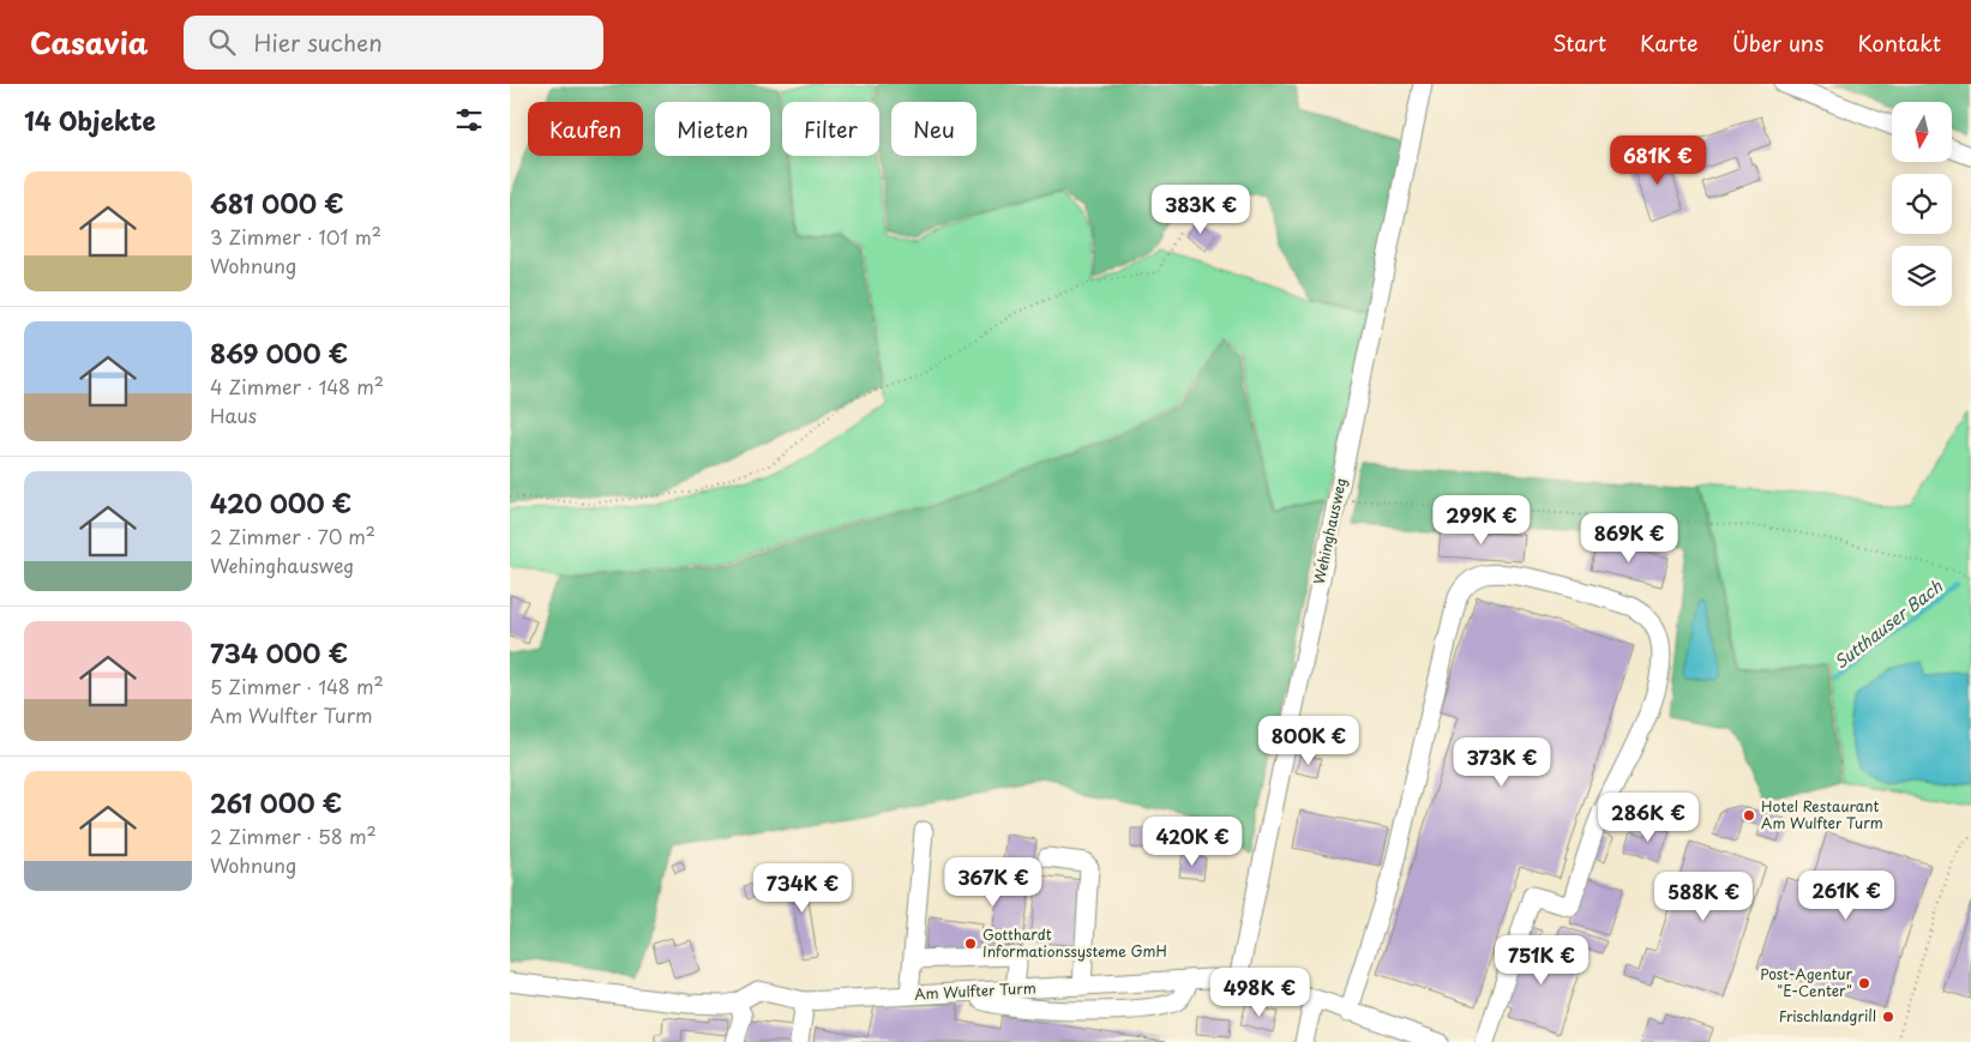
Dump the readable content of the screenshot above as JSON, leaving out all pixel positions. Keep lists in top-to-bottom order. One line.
{"streets":{"street":["Wehinghausweg","Am Wulfter Turm"]},"crossings":[["Wehinghausweg","Am Wulfter Turm"]],"water":["Sutthauser Bach"],"places":["Hotel Restaurant Am Wulfter Turm","Gotthardt Informationssysteme GmH","Post-Agentur \"E-Center\"","Frischlandgrill"],"north":"bottom","page":{"header":"Casavia","search":"Hier suchen","nav":["Start","Karte","Über uns","Kontakt"],"heading":"14 Objekte","chip":["Kaufen","Mieten","Filter","Neu"],"price":["681K €","383K €","299K €","869K €","800K €","373K €","286K €","420K €","367K €","734K €","261K €","588K €","751K €","498K €"],"list":[{"name":"681 000 €","note":"3 Zimmer · 101 m² · Wohnung"},{"name":"869 000 €","note":"4 Zimmer · 148 m² · Haus"},{"name":"420 000 €","note":"2 Zimmer · 70 m² · Wehinghausweg"},{"name":"734 000 €","note":"5 Zimmer · 148 m² · Am Wulfter Turm"},{"name":"261 000 €","note":"2 Zimmer · 58 m² · Wohnung"}]}}
